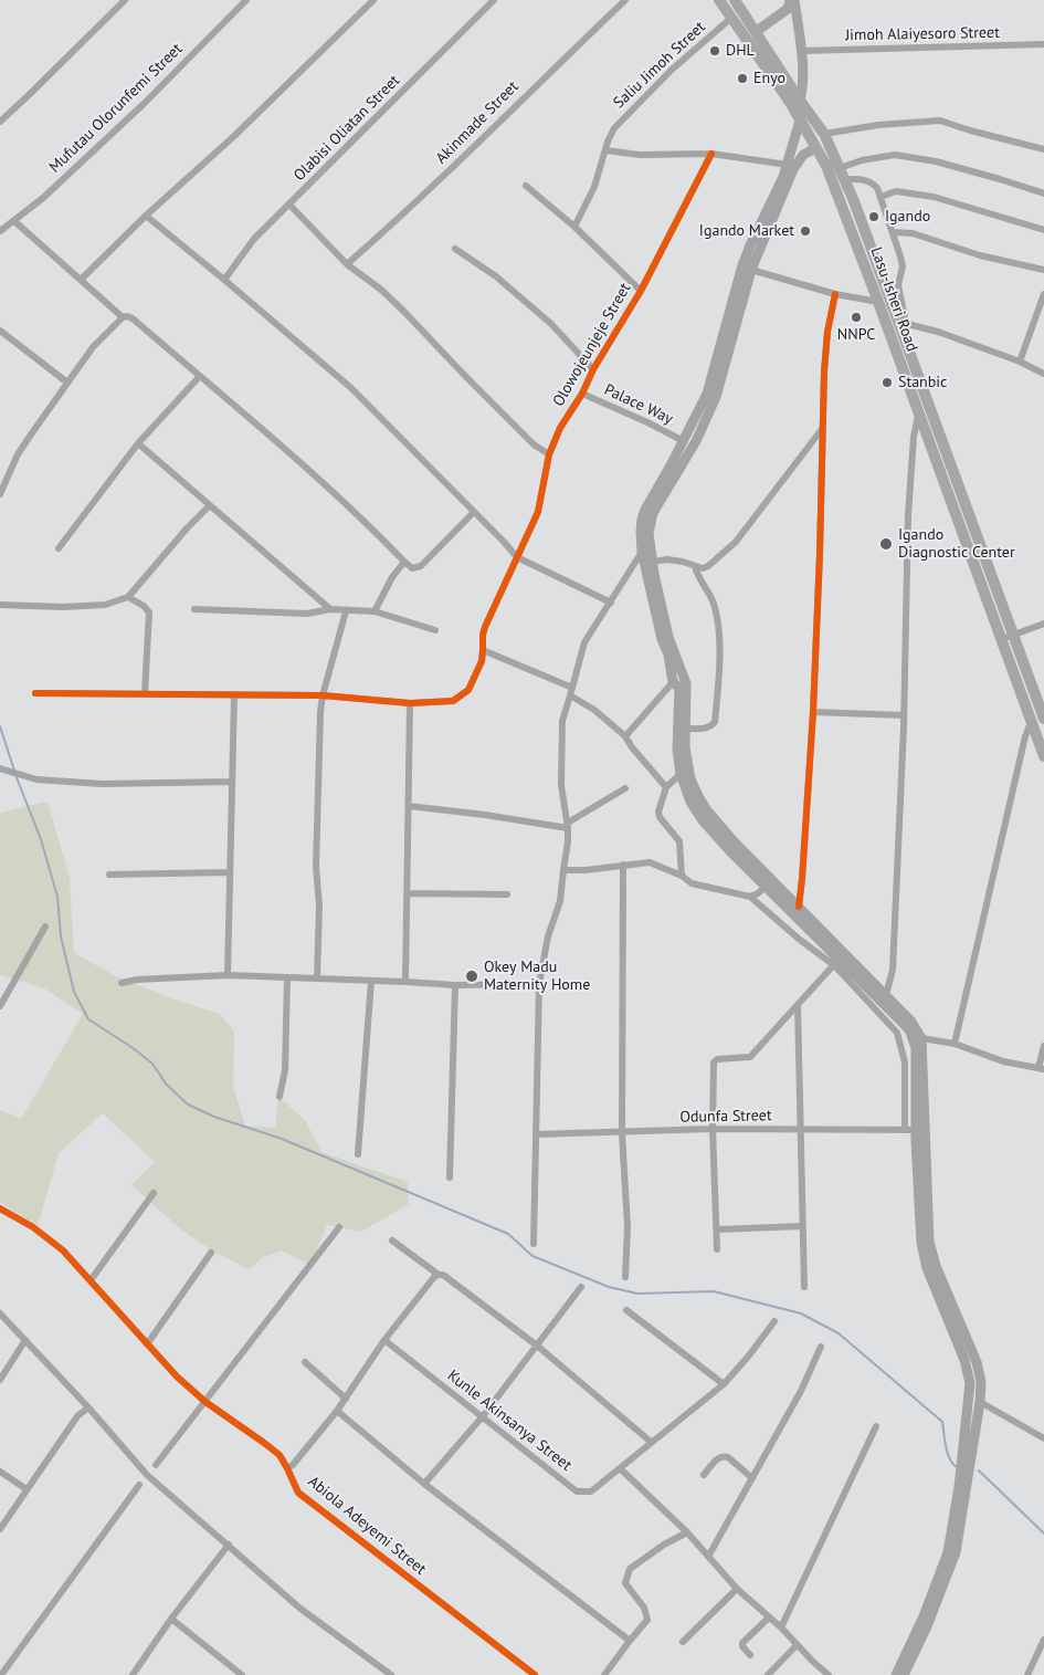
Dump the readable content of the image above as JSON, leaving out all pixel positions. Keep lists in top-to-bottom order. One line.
{"streets":{"main road":["Lasu-Isheri Road"],"street":["Jimoh Alaiyesoro Street","Saliu Jimoh Street","Mufutau Olorunfemi Street","Akinmade Street","Olabisi Oliatan Street","Olowojeunjeje Street","Palace Way","Odunfa Street","Kunle Akinsanya Street","Abiola Adeyemi Street"]},"crossings":[["Saliu Jimoh Street","Lasu-Isheri Road"],["Olowojeunjeje Street","Palace Way"]],"places":["DHL","Enyo","Igando","Igando Market","NNPC","Stanbic","Igando Diagnostic Center","Okey Madu Maternity Home"]}
